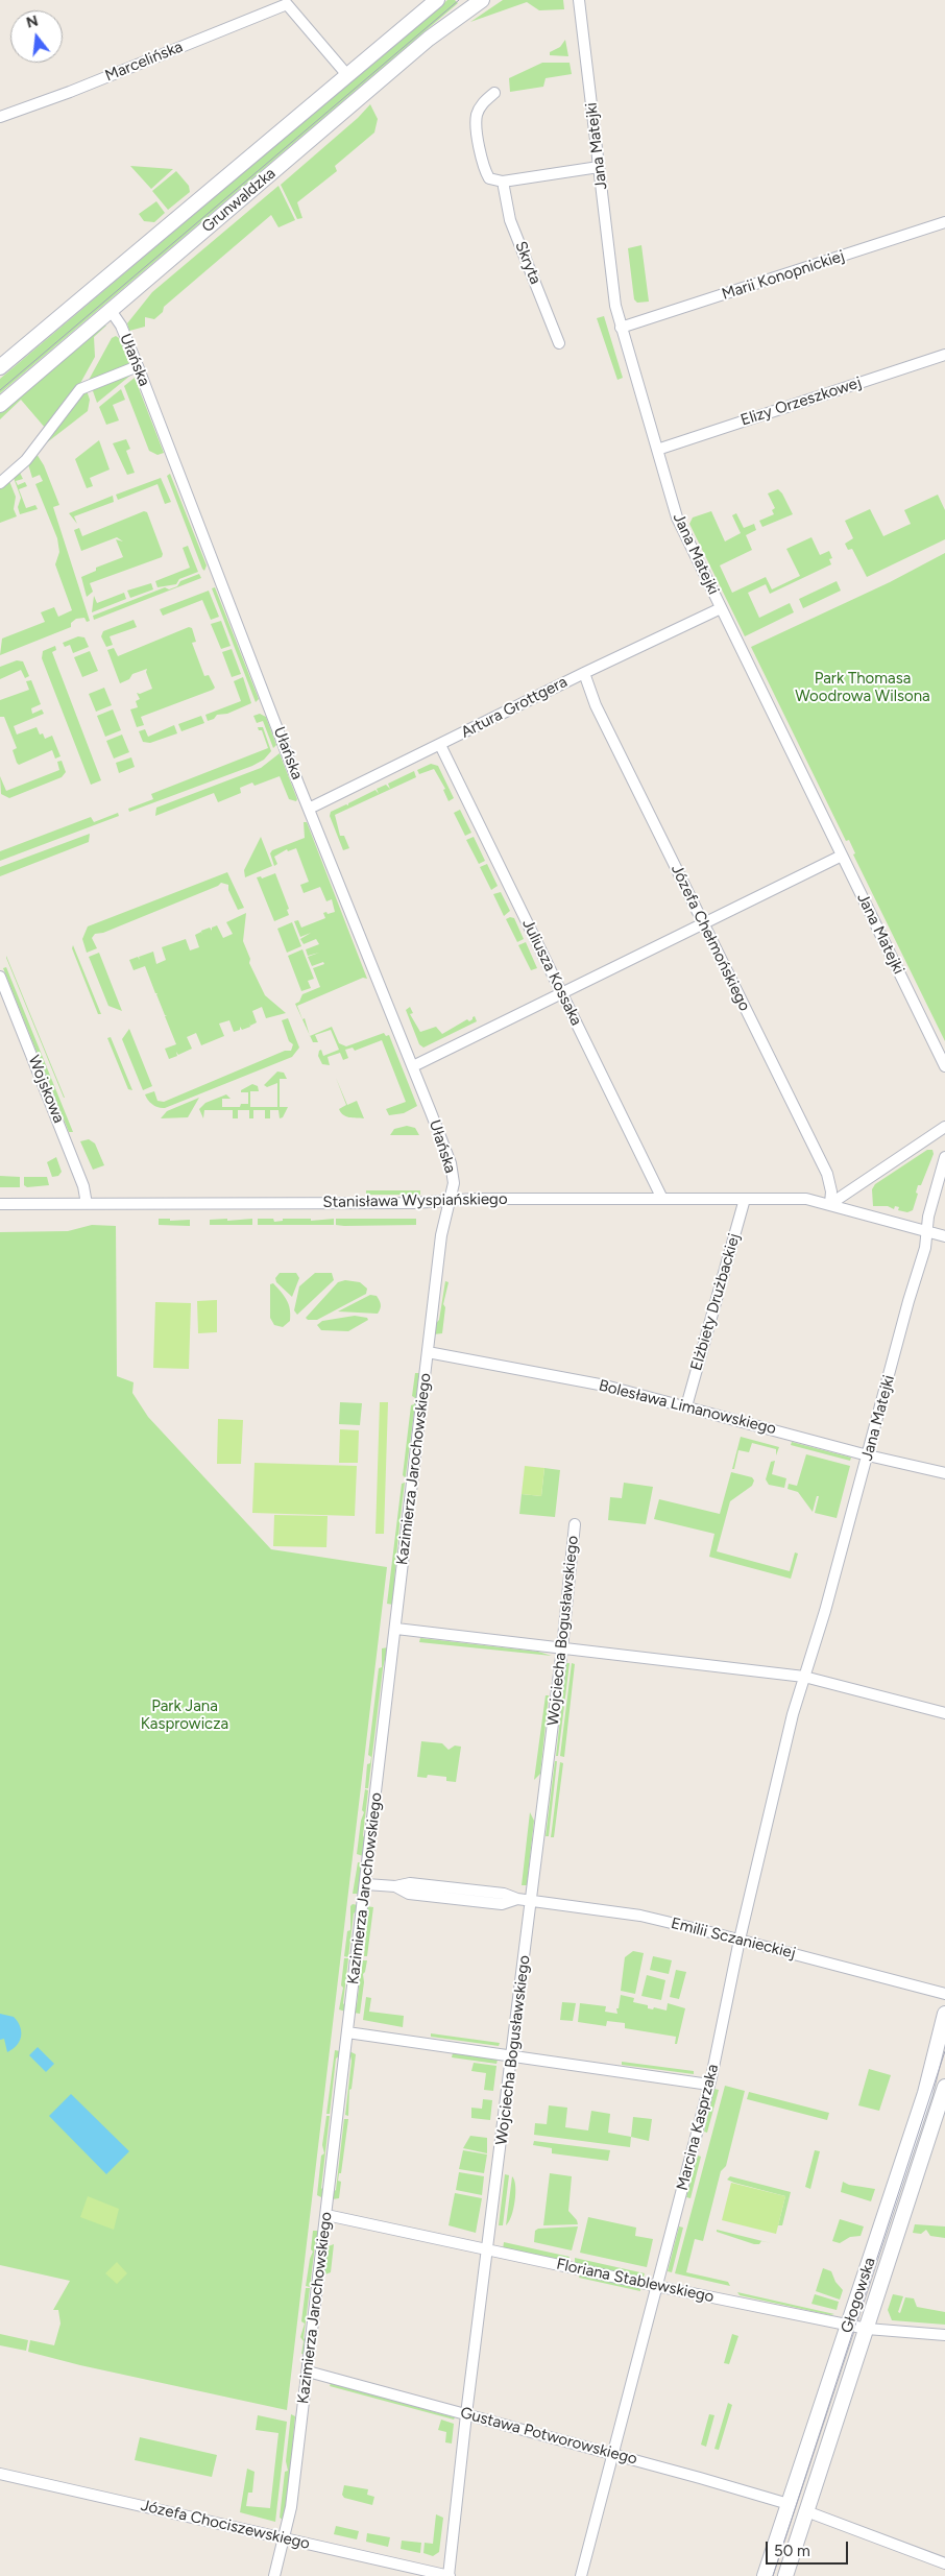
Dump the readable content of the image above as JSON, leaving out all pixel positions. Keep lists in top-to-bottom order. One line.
{"streets":{"street":["Marcelińska","Jana Matejki","Grunwaldzka","Skryta","Marii Konopnickiej","Ułańska","Elizy Orzeszkowej","Artura Grottgera","Józefa Chełmońskiego","Juliusza Kossaka","Wojskowa","Stanisława Wyspiańskiego","Elżbiety Drużbackiej","Bolesława Limanowskiego","Kazimierza Jarochowskiego","Wojciecha Bogusławskiego","Emilii Sczanieckiej","Marcina Kasprzaka","Floriana Stablewskiego","Głogowska","Gustawa Potworowskiego","Józefa Chociszewskiego"]},"crossings":[["Marcelińska","Grunwaldzka"],["Jana Matejki","Marii Konopnickiej"],["Jana Matejki","Elizy Orzeszkowej"],["Jana Matejki","Artura Grottgera"],["Jana Matejki","Stanisława Wyspiańskiego"],["Jana Matejki","Bolesława Limanowskiego"],["Jana Matejki","Marcina Kasprzaka"],["Grunwaldzka","Ułańska"],["Ułańska","Artura Grottgera"],["Ułańska","Stanisława Wyspiańskiego"],["Ułańska","Kazimierza Jarochowskiego"],["Artura Grottgera","Józefa Chełmońskiego"],["Artura Grottgera","Juliusza Kossaka"],["Józefa Chełmońskiego","Stanisława Wyspiańskiego"],["Juliusza Kossaka","Stanisława Wyspiańskiego"],["Wojskowa","Stanisława Wyspiańskiego"],["Stanisława Wyspiańskiego","Elżbiety Drużbackiej"],["Stanisława Wyspiańskiego","Kazimierza Jarochowskiego"],["Elżbiety Drużbackiej","Bolesława Limanowskiego"],["Bolesława Limanowskiego","Kazimierza Jarochowskiego"],["Kazimierza Jarochowskiego","Emilii Sczanieckiej"],["Kazimierza Jarochowskiego","Floriana Stablewskiego"],["Kazimierza Jarochowskiego","Gustawa Potworowskiego"],["Kazimierza Jarochowskiego","Józefa Chociszewskiego"],["Wojciecha Bogusławskiego","Emilii Sczanieckiej"],["Wojciecha Bogusławskiego","Floriana Stablewskiego"],["Wojciecha Bogusławskiego","Gustawa Potworowskiego"],["Wojciecha Bogusławskiego","Józefa Chociszewskiego"],["Emilii Sczanieckiej","Marcina Kasprzaka"],["Marcina Kasprzaka","Floriana Stablewskiego"],["Marcina Kasprzaka","Gustawa Potworowskiego"],["Floriana Stablewskiego","Głogowska"],["Głogowska","Gustawa Potworowskiego"]],"parks":["Park Thomasa Woodrowa Wilsona","Park Jana Kasprowicza"],"scale_bar":"50 m","north":"top"}
